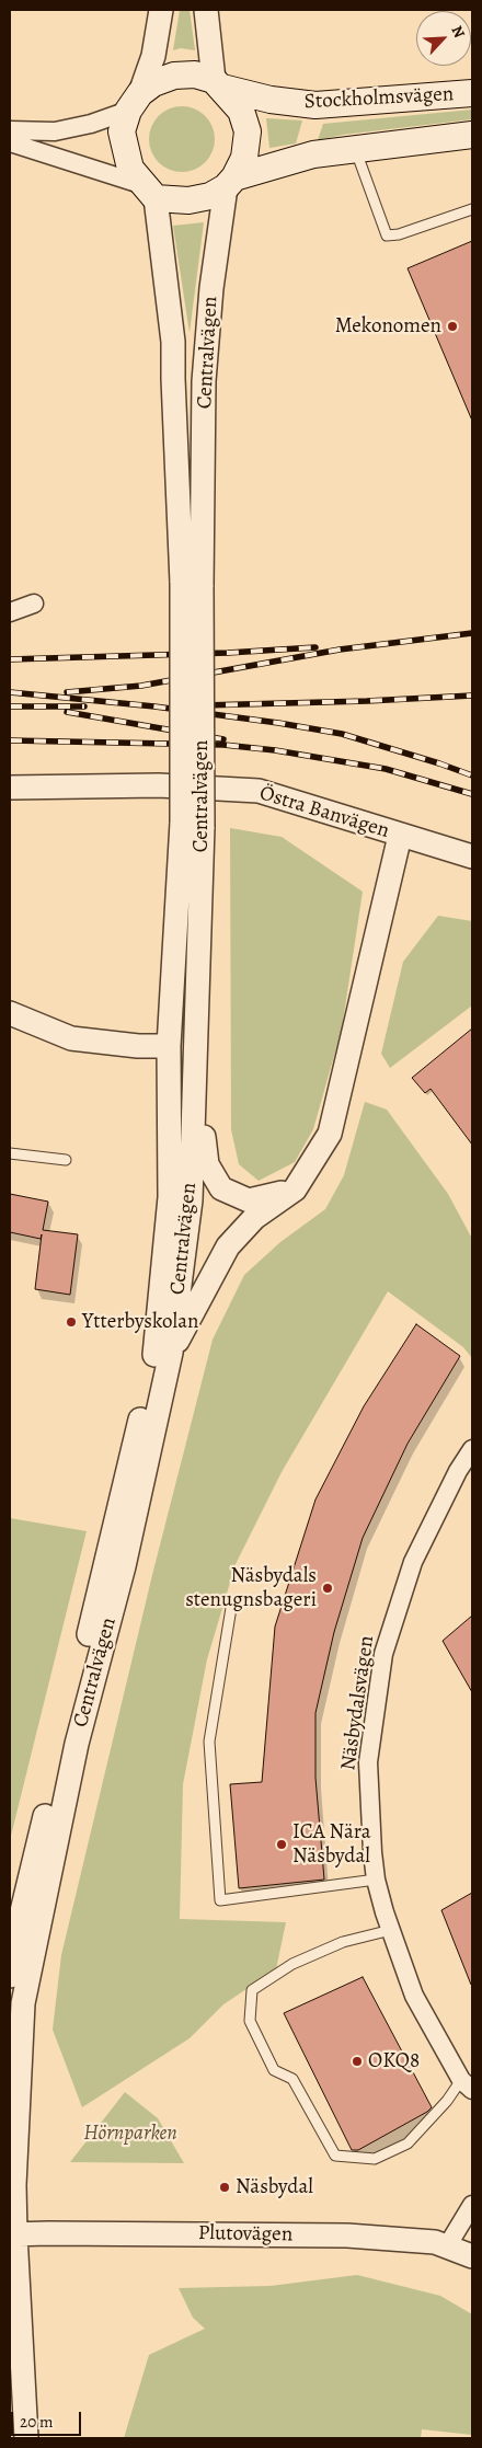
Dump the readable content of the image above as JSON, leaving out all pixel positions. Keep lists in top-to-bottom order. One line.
{"streets":{"main road":["Stockholmsvägen"],"street":["Centralvägen","Östra Banvägen","Näsbydalsvägen","Plutovägen"]},"crossings":[["Stockholmsvägen","Centralvägen"],["Centralvägen","Plutovägen"]],"parks":["Hörnparken"],"places":["Mekonomen","Ytterbyskolan","Näsbydals stenugnsbageri","ICA Nära Näsbydal","OKQ8","Näsbydal"],"scale_bar":"20 m","north":"top right"}
